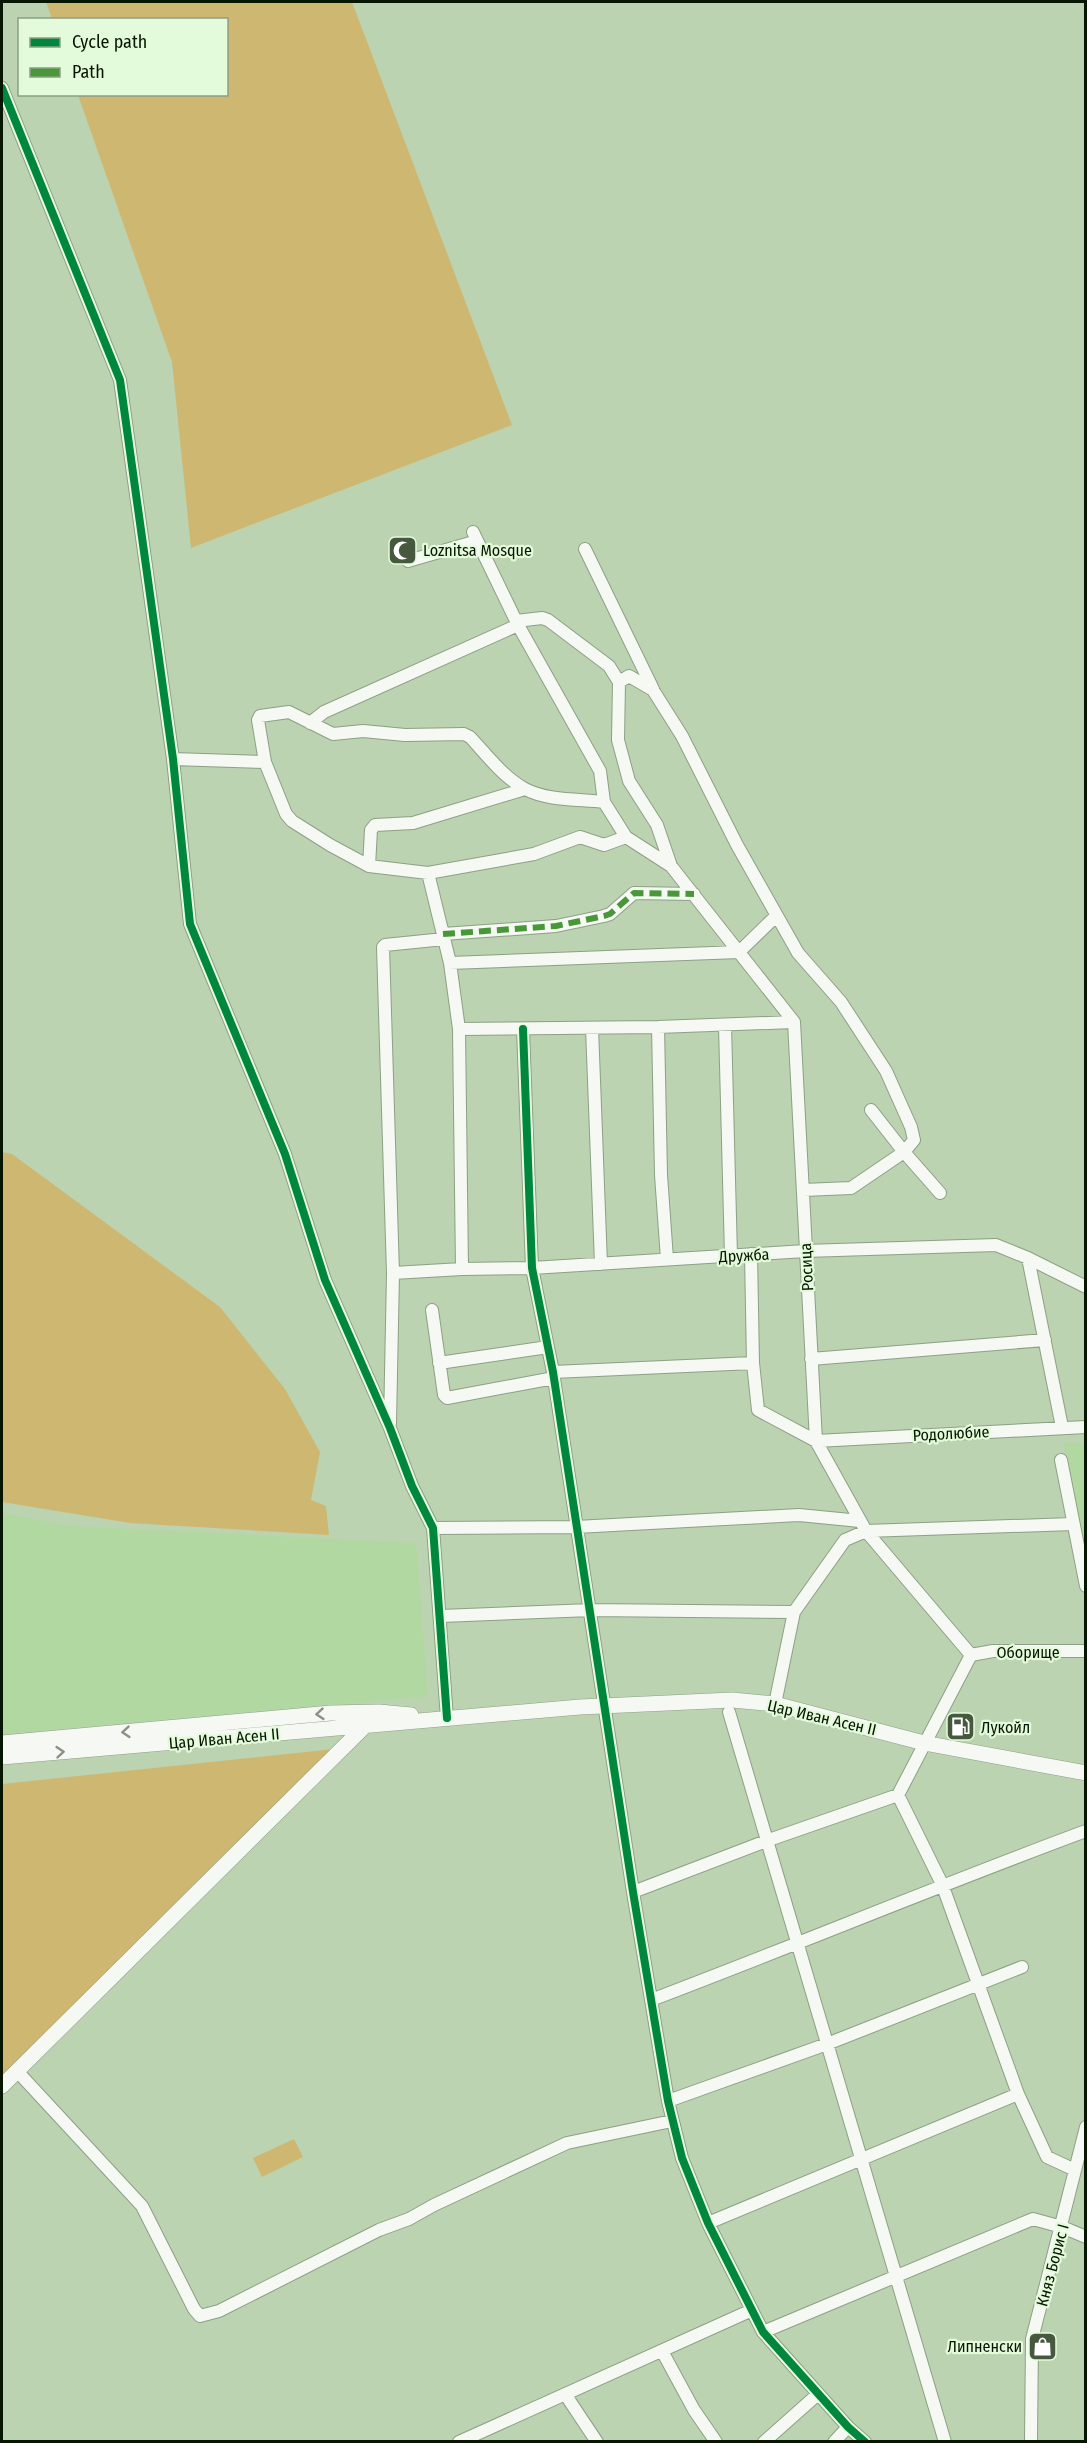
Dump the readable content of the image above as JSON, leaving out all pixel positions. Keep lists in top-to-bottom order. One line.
{"streets":{"street":["Дружба","Росица","Родолюбие","Оборище","Цар Иван Асен II","Княз Борис I"]},"crossings":[["Дружба","Росица"],["Росица","Родолюбие"],["Росица","Оборище"]],"places":{"mosque":["Loznitsa Mosque"],"fuel station":["Лукойл"],"shop":["Липненски"]},"legend":["Cycle path","Path"]}
